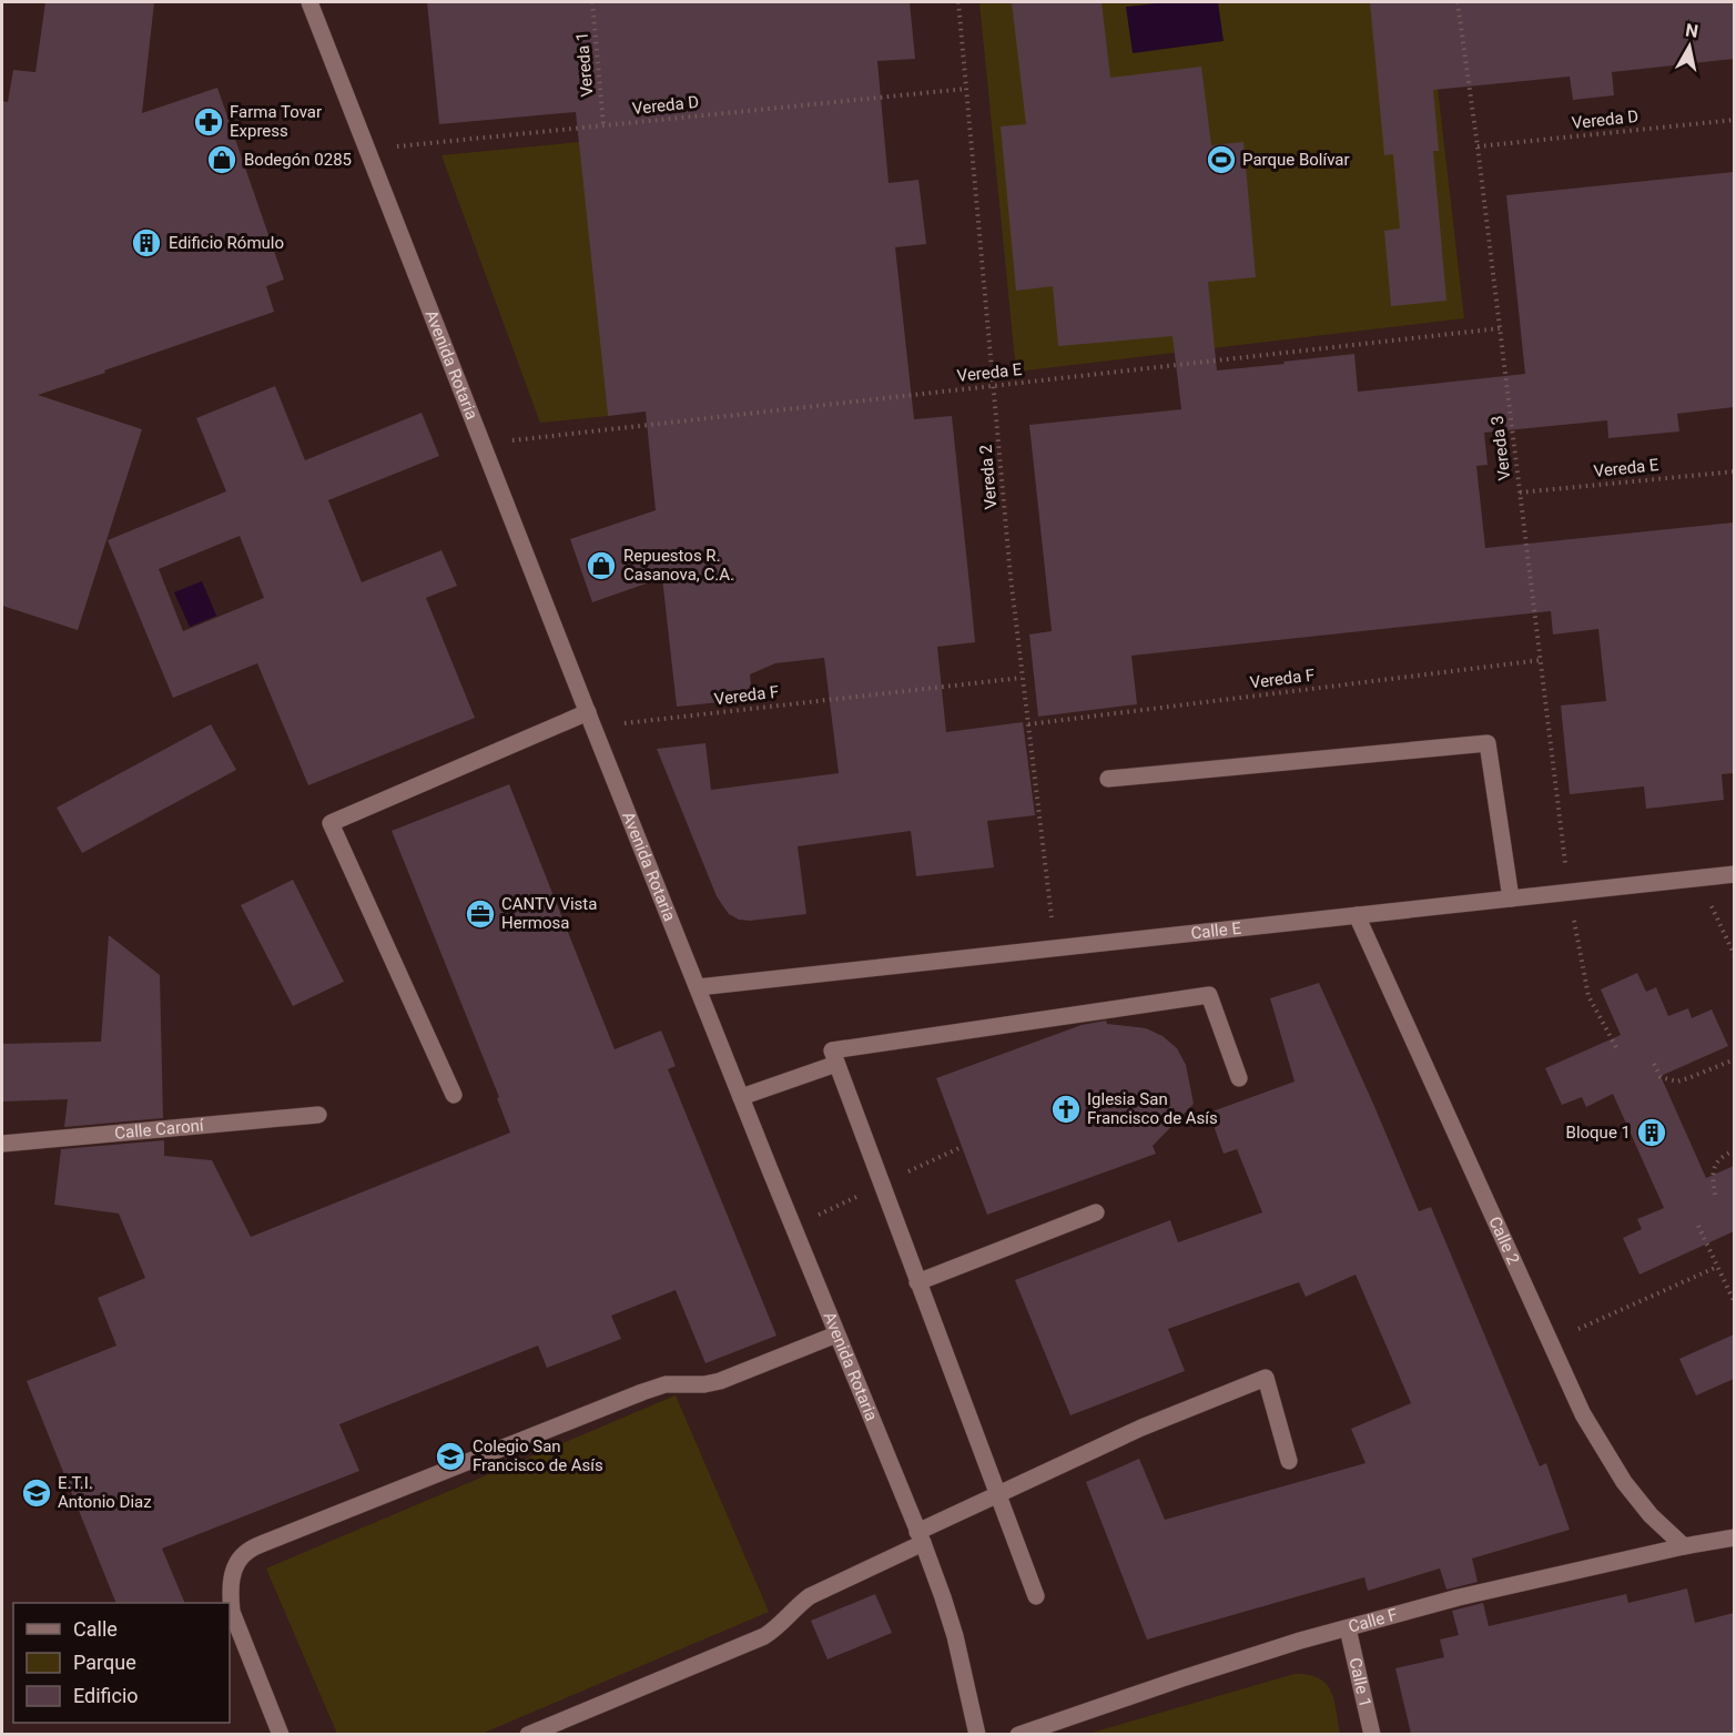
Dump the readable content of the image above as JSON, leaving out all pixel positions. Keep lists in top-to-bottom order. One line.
{"streets":{"street":["Avenida Rotaria","Calle E","Calle Caroní","Calle 2","Calle F","Calle 1"],"path":["Vereda 1","Vereda D","Vereda E","Vereda 3","Vereda 2","Vereda F"]},"crossings":[["Vereda 1","Vereda D"],["Vereda D","Avenida Rotaria"],["Vereda D","Vereda 3"],["Vereda D","Vereda 2"],["Avenida Rotaria","Vereda E"],["Avenida Rotaria","Vereda F"],["Avenida Rotaria","Calle E"],["Vereda E","Vereda 3"],["Vereda E","Vereda 2"],["Vereda 3","Vereda F"],["Vereda 3","Calle E"],["Vereda 2","Vereda F"],["Vereda 2","Calle E"],["Calle E","Calle 2"],["Calle 2","Calle F"],["Calle F","Calle 1"]],"places":{"pharmacy":["Farma Tovar Express"],"shop":["Bodegón 0285","Repuestos R. Casanova, C.A."],"sports":["Parque Bolívar"],"building":["Edificio Rómulo","Bloque 1"],"office":["CANTV Vista Hermosa"],"church":["Iglesia San Francisco de Asís"],"school or university":["Colegio San Francisco de Asís","E.T.I. Antonio Diaz"]},"legend":["Calle","Parque","Edificio"],"north":"top"}
